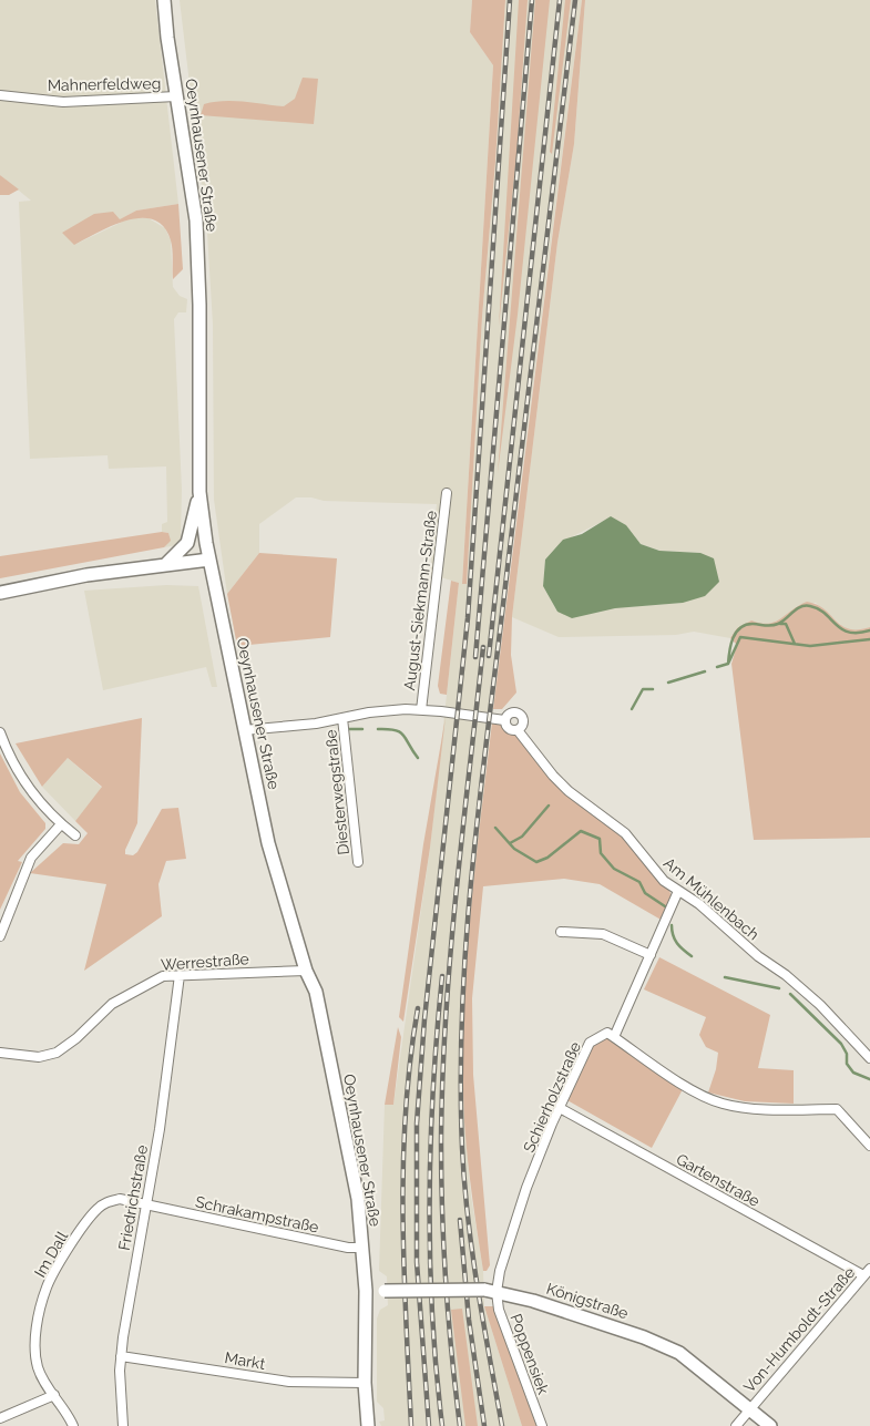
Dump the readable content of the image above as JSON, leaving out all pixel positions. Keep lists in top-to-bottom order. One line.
{"streets":{"main road":["Oeynhausener Straße","Königstraße"],"street":["Mahnerfeldweg","August-Siekmann-Straße","Diesterwegstraße","Am Mühlenbach","Werrestraße","Schierholzstraße","Gartenstraße","Friedrichstraße","Schrakampstraße","Im Dall","Von-Humboldt-Straße","Poppensiek","Markt"]},"crossings":[["Mahnerfeldweg","Oeynhausener Straße"],["Oeynhausener Straße","Werrestraße"],["Oeynhausener Straße","Schrakampstraße"],["Oeynhausener Straße","Königstraße"],["Oeynhausener Straße","Markt"],["Werrestraße","Friedrichstraße"],["Schierholzstraße","Gartenstraße"],["Schierholzstraße","Königstraße"],["Schierholzstraße","Poppensiek"],["Gartenstraße","Von-Humboldt-Straße"],["Friedrichstraße","Schrakampstraße"],["Friedrichstraße","Im Dall"],["Friedrichstraße","Markt"],["Schrakampstraße","Im Dall"],["Königstraße","Von-Humboldt-Straße"],["Königstraße","Poppensiek"]]}
